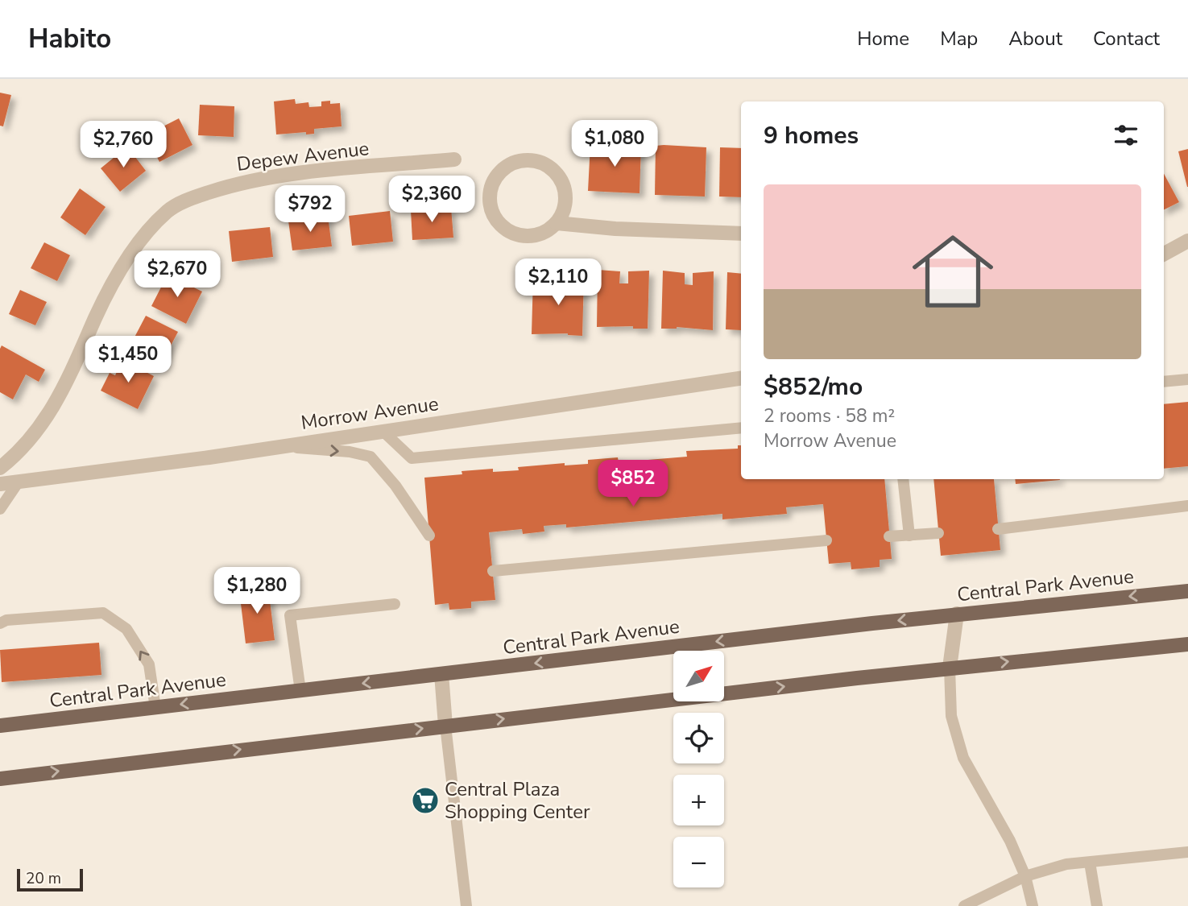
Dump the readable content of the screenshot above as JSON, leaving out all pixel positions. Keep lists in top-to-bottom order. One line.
{"streets":{"main road":["Central Park Avenue"],"street":["Depew Avenue","Morrow Avenue"]},"places":{"supermarket":["Central Plaza Shopping Center"]},"scale_bar":"20 m","north":"top right","page":{"header":"Habito","nav":["Home","Map","About","Contact"],"heading":"9 homes","price":["$1,080","$2,760","$2,360","$792","$2,670","$2,110","$1,450","$852","$1,280"],"list":[{"name":"$852/mo","note":"2 rooms · 58 m² · Morrow Avenue"}],"map_buttons":["+","−"],"scale":"20 m"}}
